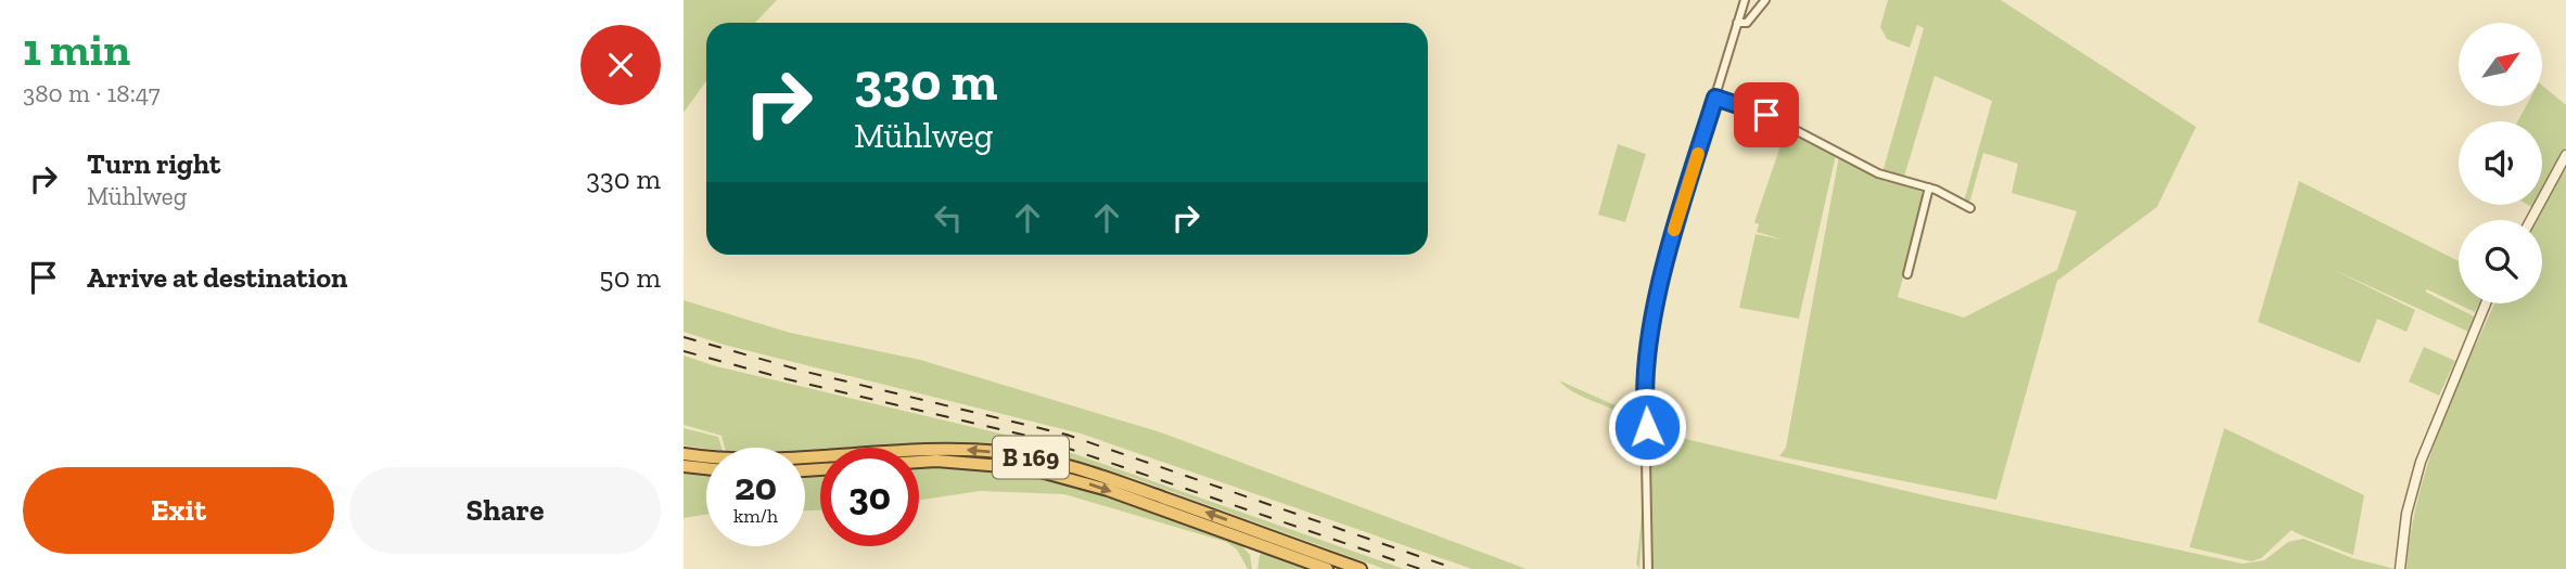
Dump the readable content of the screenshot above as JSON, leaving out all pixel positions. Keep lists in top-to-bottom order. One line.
{"streets":{"highway":["B 169"]},"north":"top right","page":{"heading":["1 min","380 m · 18:47"],"turn":["330 m","Mühlweg"],"list":[{"name":"Turn right","note":"Mühlweg","value":"330 m"},{"name":"Arrive at destination","value":"50 m"}],"speed":"20 km/h","limit":"30","buttons":["Exit","Share"]}}
